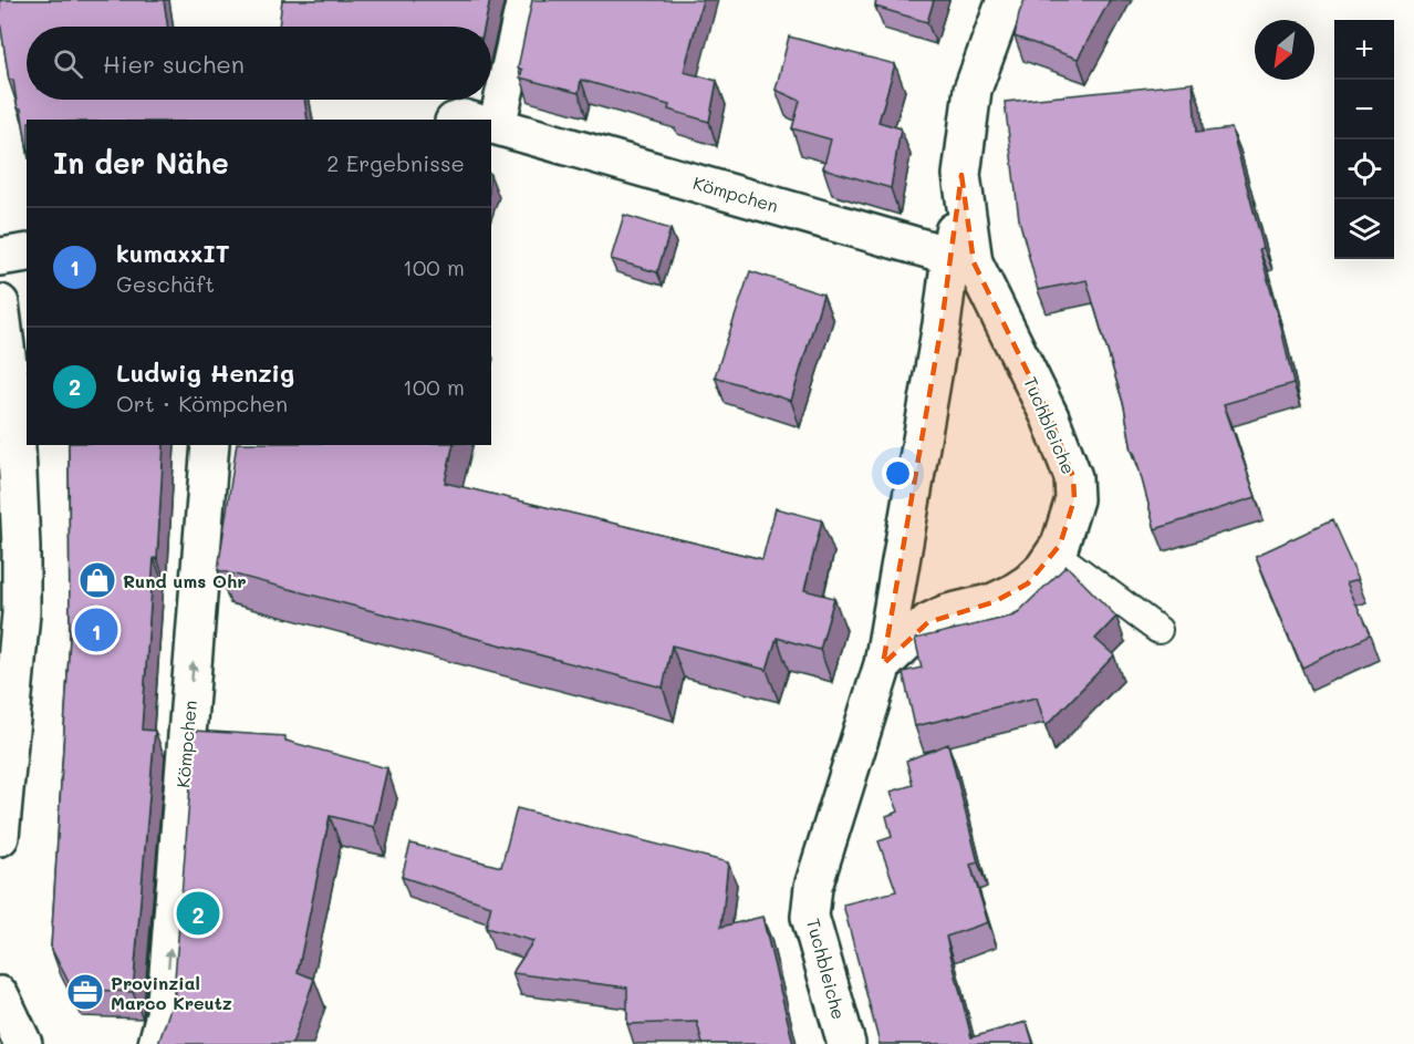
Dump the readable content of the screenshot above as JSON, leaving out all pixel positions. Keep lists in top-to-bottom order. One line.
{"streets":{"street":["Kömpchen","Tuchbleiche"]},"crossings":[["Kömpchen","Tuchbleiche"]],"places":{"shop":["Rund ums Ohr"],"office":["Provinzial Marco Kreutz"]},"north":"bottom left","page":{"map_buttons":["+","−"],"search":"Hier suchen","heading":["In der Nähe","2 Ergebnisse"],"list":[{"mark":"1","name":"kumaxxIT","note":"Geschäft","value":"100 m"},{"mark":"2","name":"Ludwig Henzig","note":"Ort · Kömpchen","value":"100 m"}],"pins":["1","2"]}}
